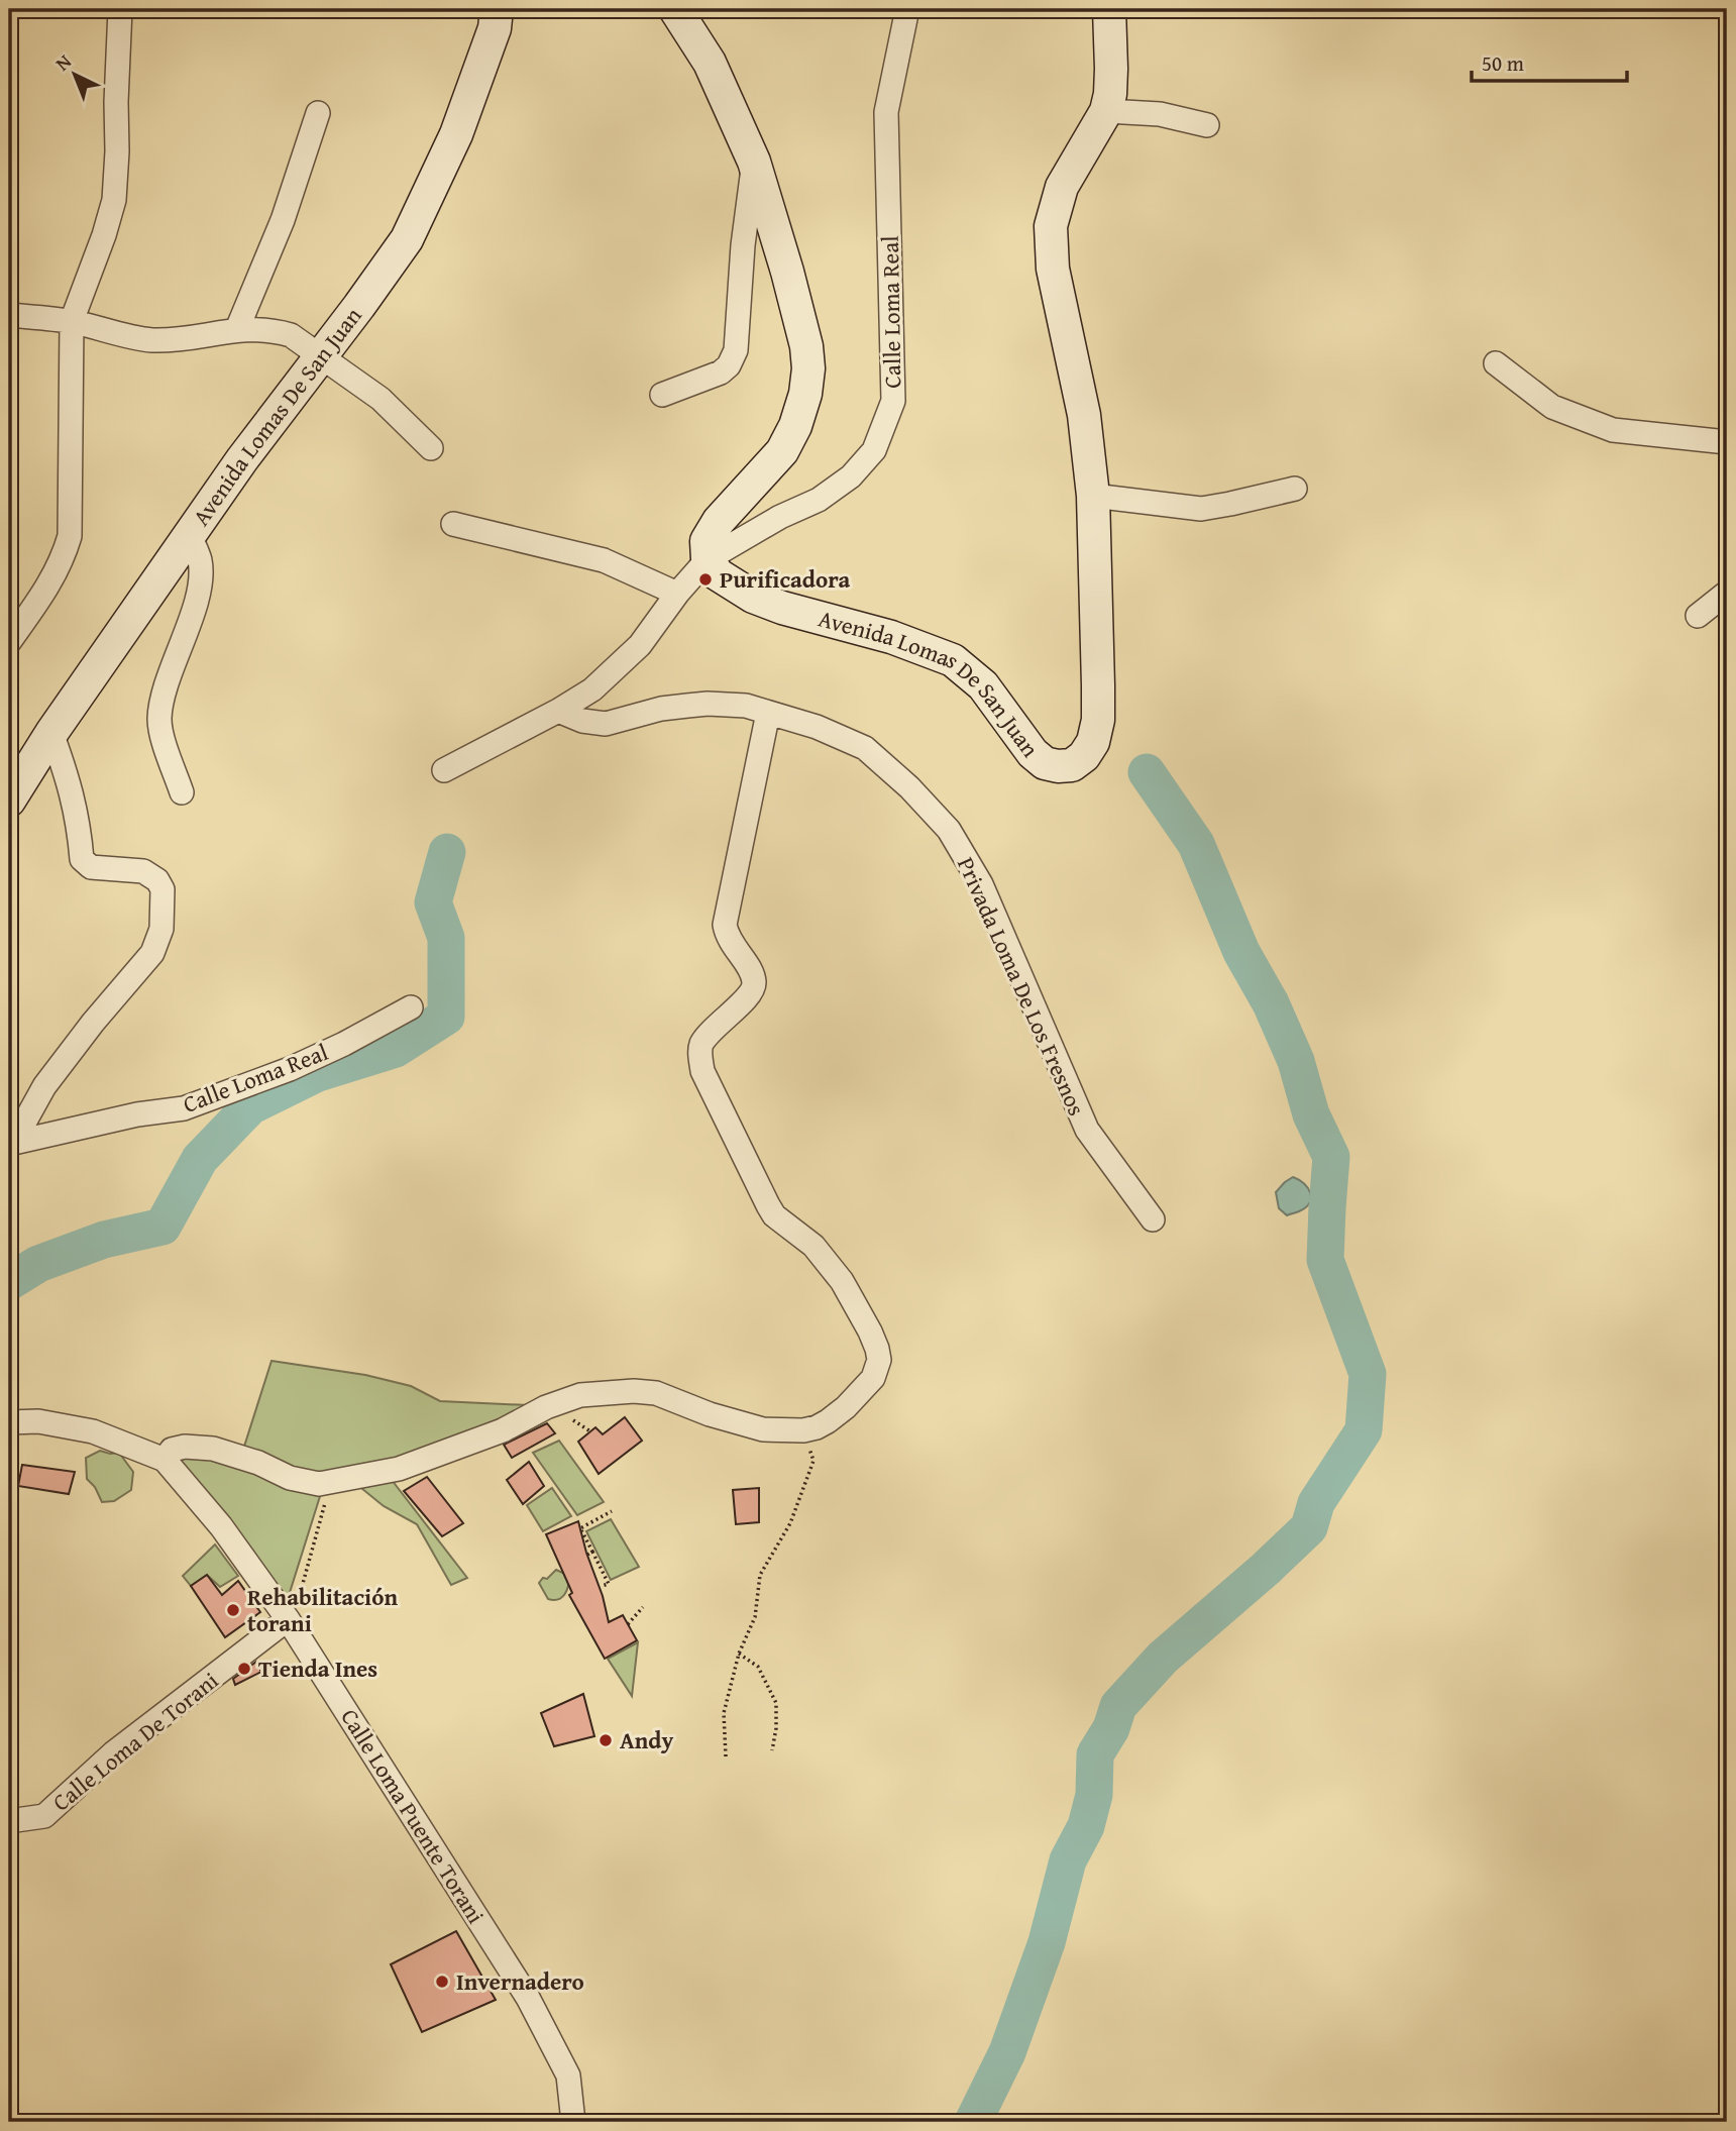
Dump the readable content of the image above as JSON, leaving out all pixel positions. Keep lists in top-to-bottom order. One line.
{"streets":{"main road":["Avenida Lomas De San Juan"],"street":["Calle Loma Real","Privada Loma De Los Fresnos","Calle Loma De Torani","Calle Loma Puente Torani"]},"crossings":[["Calle Loma Real","Avenida Lomas De San Juan"],["Calle Loma Real","Privada Loma De Los Fresnos"],["Calle Loma De Torani","Calle Loma Puente Torani"]],"places":["Purificadora","Rehabilitación torani","Tienda Ines","Andy","Invernadero"],"scale_bar":"50 m","north":"top left"}
